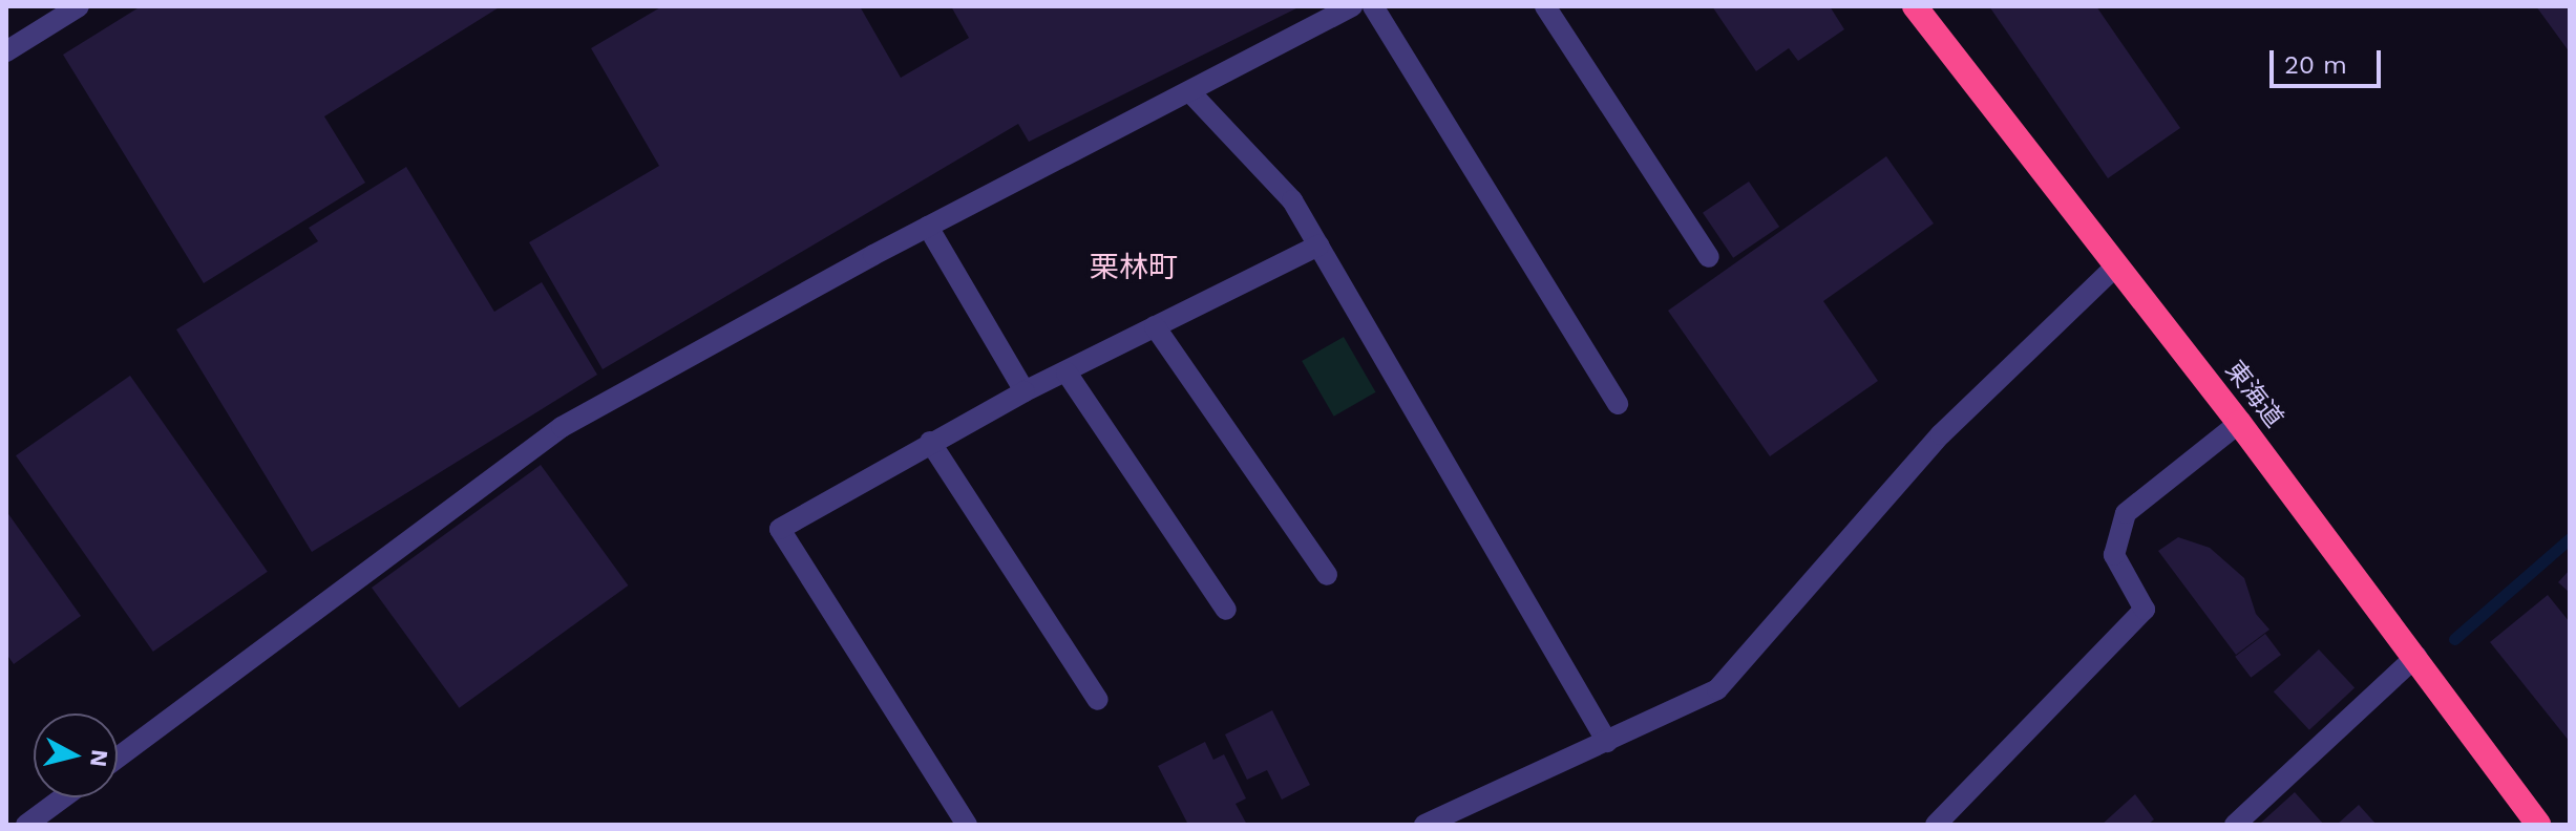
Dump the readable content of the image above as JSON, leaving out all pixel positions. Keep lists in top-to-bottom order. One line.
{"streets":{"highway":["東海道"]},"districts":["栗林町"],"scale_bar":"20 m","north":"right"}
